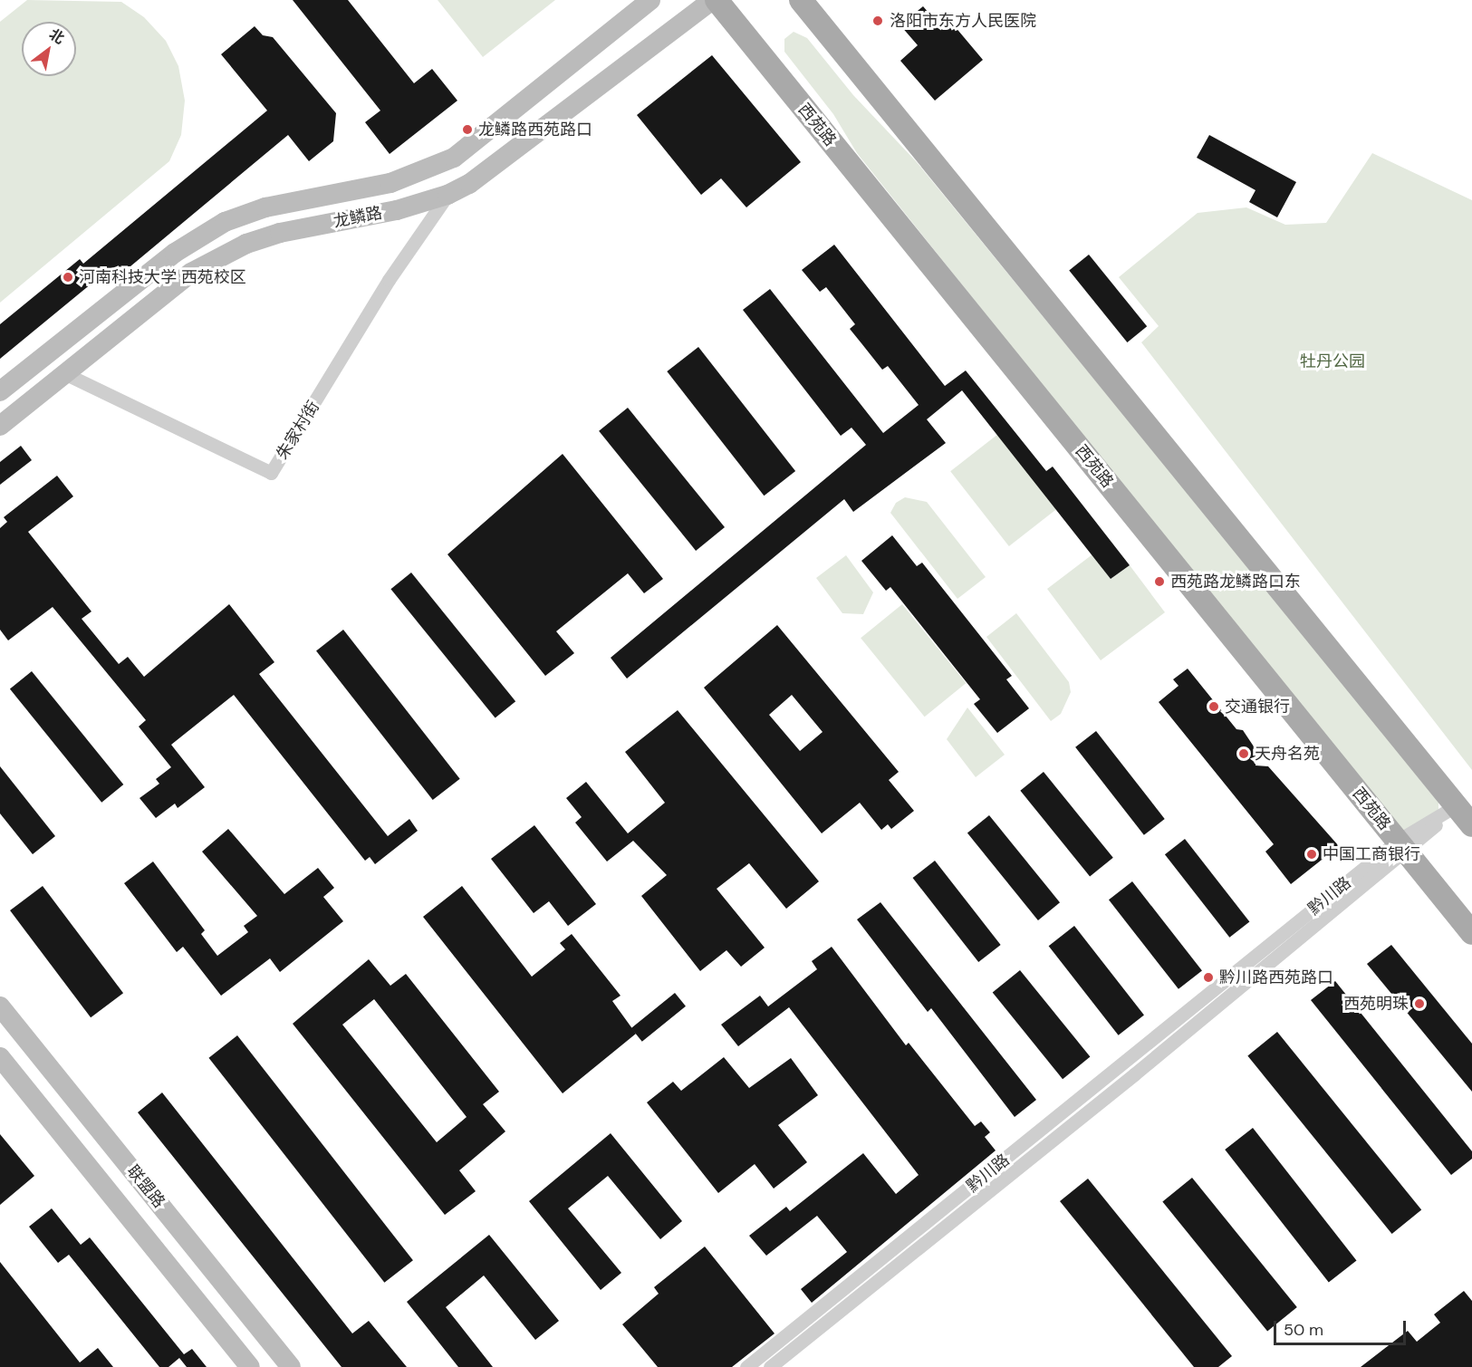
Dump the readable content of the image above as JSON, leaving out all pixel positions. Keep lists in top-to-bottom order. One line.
{"streets":{"main road":["西苑路","龙鳞路","联盟路"],"street":["朱家村街","黔川路"]},"crossings":[["西苑路","黔川路"],["龙鳞路","朱家村街"]],"parks":["牡丹公园"],"places":["洛阳市东方人民医院","龙鳞路西苑路口","河南科技大学 西苑校区","西苑路龙鳞路口东","交通银行","天舟名苑","中国工商银行","黔川路西苑路口","西苑明珠"],"scale_bar":"50 m","north":"top right"}
